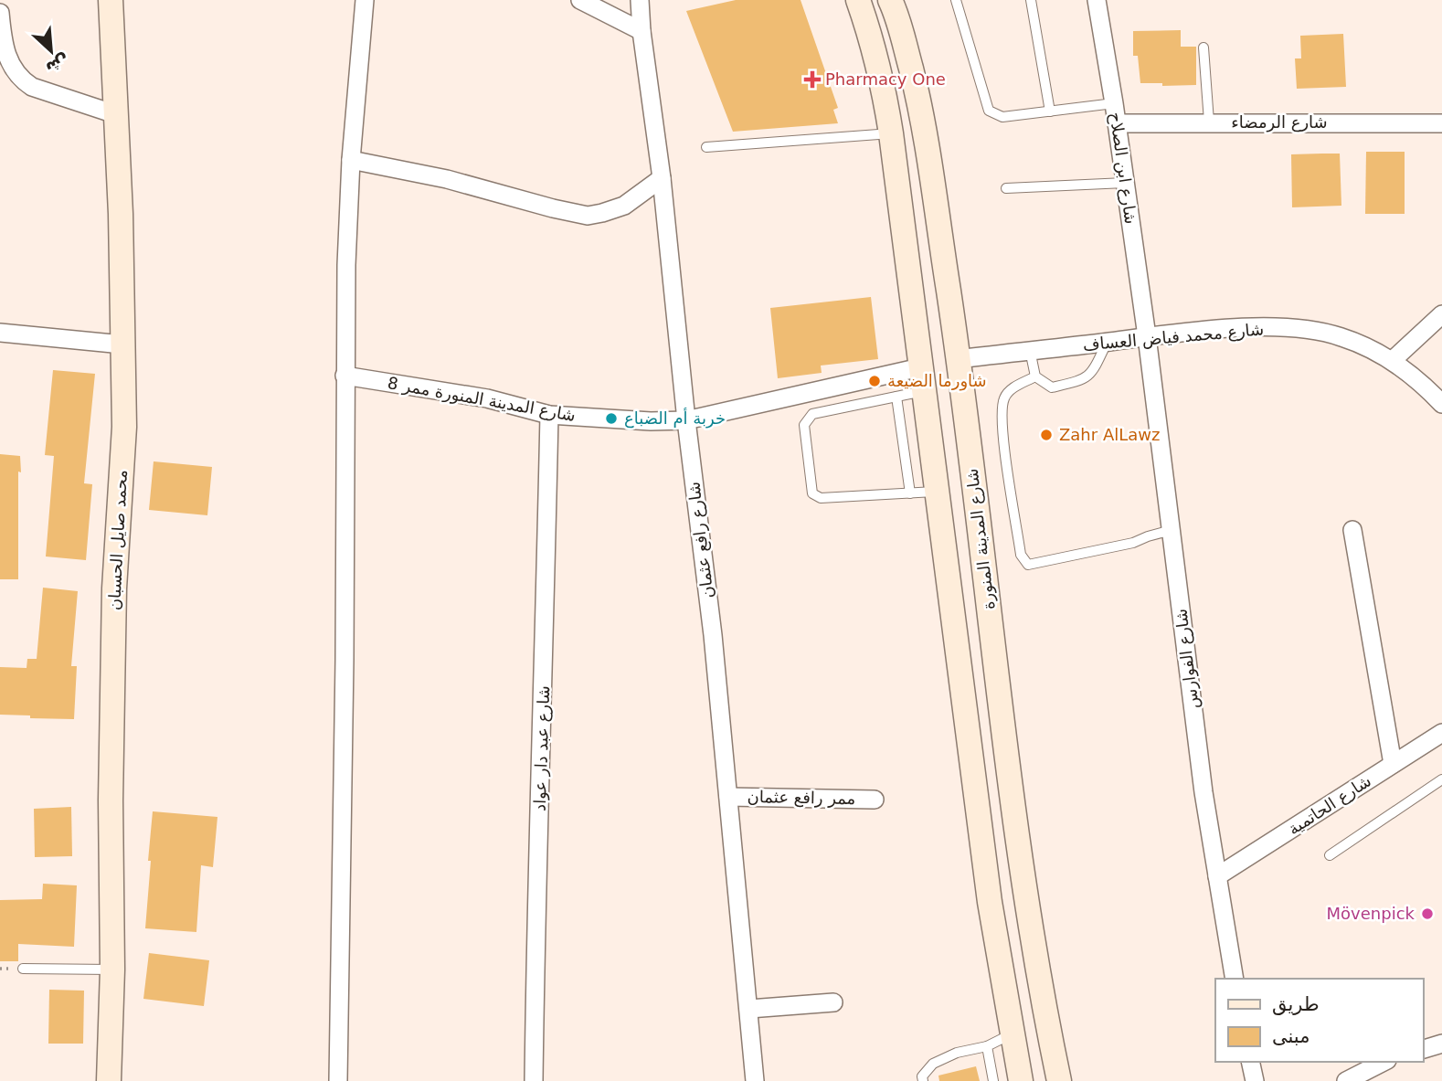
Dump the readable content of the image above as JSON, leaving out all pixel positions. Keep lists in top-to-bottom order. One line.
{"streets":{"main road":["شارع المدينة المنورة","محمد صايل الحسبان"],"street":["شارع الرمضاء","شارع ابن الصلاح","شارع محمد فياض العساف","شارع المدينة المنورة ممر 8","شارع رافع عثمان","شارع الفوارس","شارع عبد دار عواد","ممر رافع عثمان","شارع الحاتمية"]},"crossings":[["شارع الرمضاء","شارع ابن الصلاح"],["شارع ابن الصلاح","شارع محمد فياض العساف"],["شارع ابن الصلاح","شارع الفوارس"],["شارع محمد فياض العساف","شارع المدينة المنورة"],["شارع محمد فياض العساف","شارع الفوارس"],["شارع المدينة المنورة ممر 8","شارع رافع عثمان"],["شارع المدينة المنورة ممر 8","شارع عبد دار عواد"],["شارع رافع عثمان","ممر رافع عثمان"],["شارع الفوارس","شارع الحاتمية"]],"places":{"health":["Pharmacy One"],"other":["شاورما الضيعة","خربة أم الضباع","Zahr AlLawz","Mövenpick"]},"legend":["طريق","مبنى"],"north":"bottom right"}
